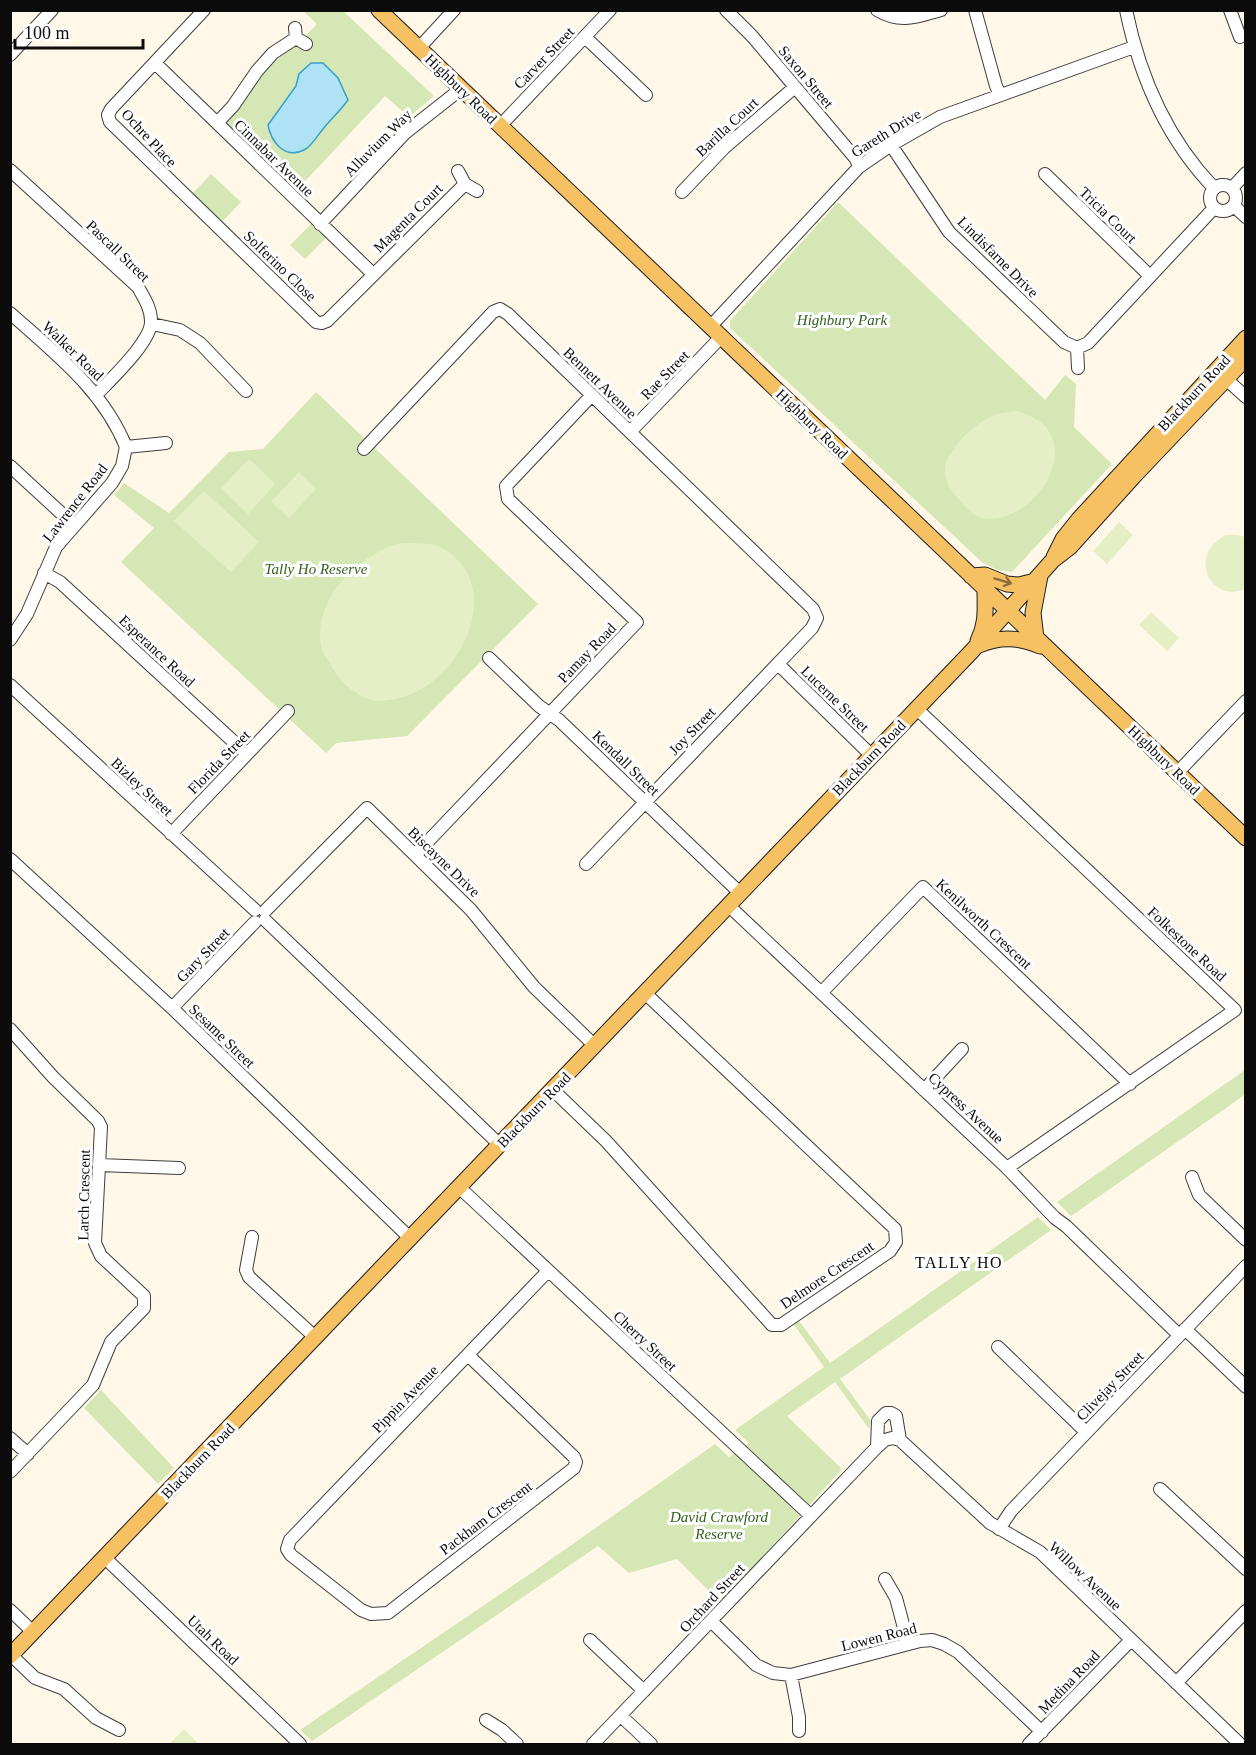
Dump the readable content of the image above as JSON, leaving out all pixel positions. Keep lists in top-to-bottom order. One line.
{"streets":{"main road":["Highbury Road","Blackburn Road"],"street":["Carver Street","Saxon Street","Barilla Court","Gareth Drive","Ochre Place","Alluvium Way","Cinnabar Avenue","Tricia Court","Magenta Court","Pascall Street","Lindisfarne Drive","Solferino Close","Walker Road","Rae Street","Bennett Avenue","Lawrence Road","Esperance Road","Pamay Road","Lucerne Street","Joy Street","Florida Street","Kendall Street","Bizley Street","Biscayne Drive","Kenilworth Crescent","Folkestone Road","Gary Street","Sesame Street","Cypress Avenue","Larch Crescent","Delmore Crescent","Cherry Street","Clivejay Street","Pippin Avenue","Packham Crescent","Willow Avenue","Orchard Street","Lowen Road","Utah Road","Medina Road"]},"crossings":[["Carver Street","Highbury Road"],["Saxon Street","Barilla Court"],["Saxon Street","Gareth Drive"],["Highbury Road","Gareth Drive"],["Highbury Road","Alluvium Way"],["Highbury Road","Rae Street"],["Highbury Road","Blackburn Road"],["Gareth Drive","Lindisfarne Drive"],["Ochre Place","Cinnabar Avenue"],["Ochre Place","Solferino Close"],["Alluvium Way","Cinnabar Avenue"],["Cinnabar Avenue","Magenta Court"],["Cinnabar Avenue","Solferino Close"],["Magenta Court","Solferino Close"],["Walker Road","Lawrence Road"],["Rae Street","Bennett Avenue"],["Bennett Avenue","Pamay Road"],["Bennett Avenue","Joy Street"],["Blackburn Road","Lucerne Street"],["Blackburn Road","Kendall Street"],["Blackburn Road","Bizley Street"],["Blackburn Road","Biscayne Drive"],["Blackburn Road","Folkestone Road"],["Blackburn Road","Sesame Street"],["Blackburn Road","Cypress Avenue"],["Blackburn Road","Delmore Crescent"],["Blackburn Road","Cherry Street"],["Blackburn Road","Utah Road"],["Lawrence Road","Esperance Road"],["Esperance Road","Florida Street"],["Pamay Road","Kendall Street"],["Pamay Road","Biscayne Drive"],["Lucerne Street","Joy Street"],["Joy Street","Kendall Street"],["Florida Street","Bizley Street"],["Bizley Street","Biscayne Drive"],["Bizley Street","Gary Street"],["Biscayne Drive","Gary Street"],["Kenilworth Crescent","Folkestone Road"],["Kenilworth Crescent","Cypress Avenue"],["Folkestone Road","Cypress Avenue"],["Gary Street","Sesame Street"],["Cypress Avenue","Clivejay Street"],["Cherry Street","Pippin Avenue"],["Cherry Street","Orchard Street"],["Clivejay Street","Willow Avenue"],["Pippin Avenue","Packham Crescent"],["Willow Avenue","Orchard Street"],["Willow Avenue","Medina Road"],["Orchard Street","Lowen Road"],["Lowen Road","Medina Road"]],"districts":["TALLY HO"],"parks":["Highbury Park","Tally Ho Reserve","David Crawford Reserve"],"scale_bar":"100 m"}
